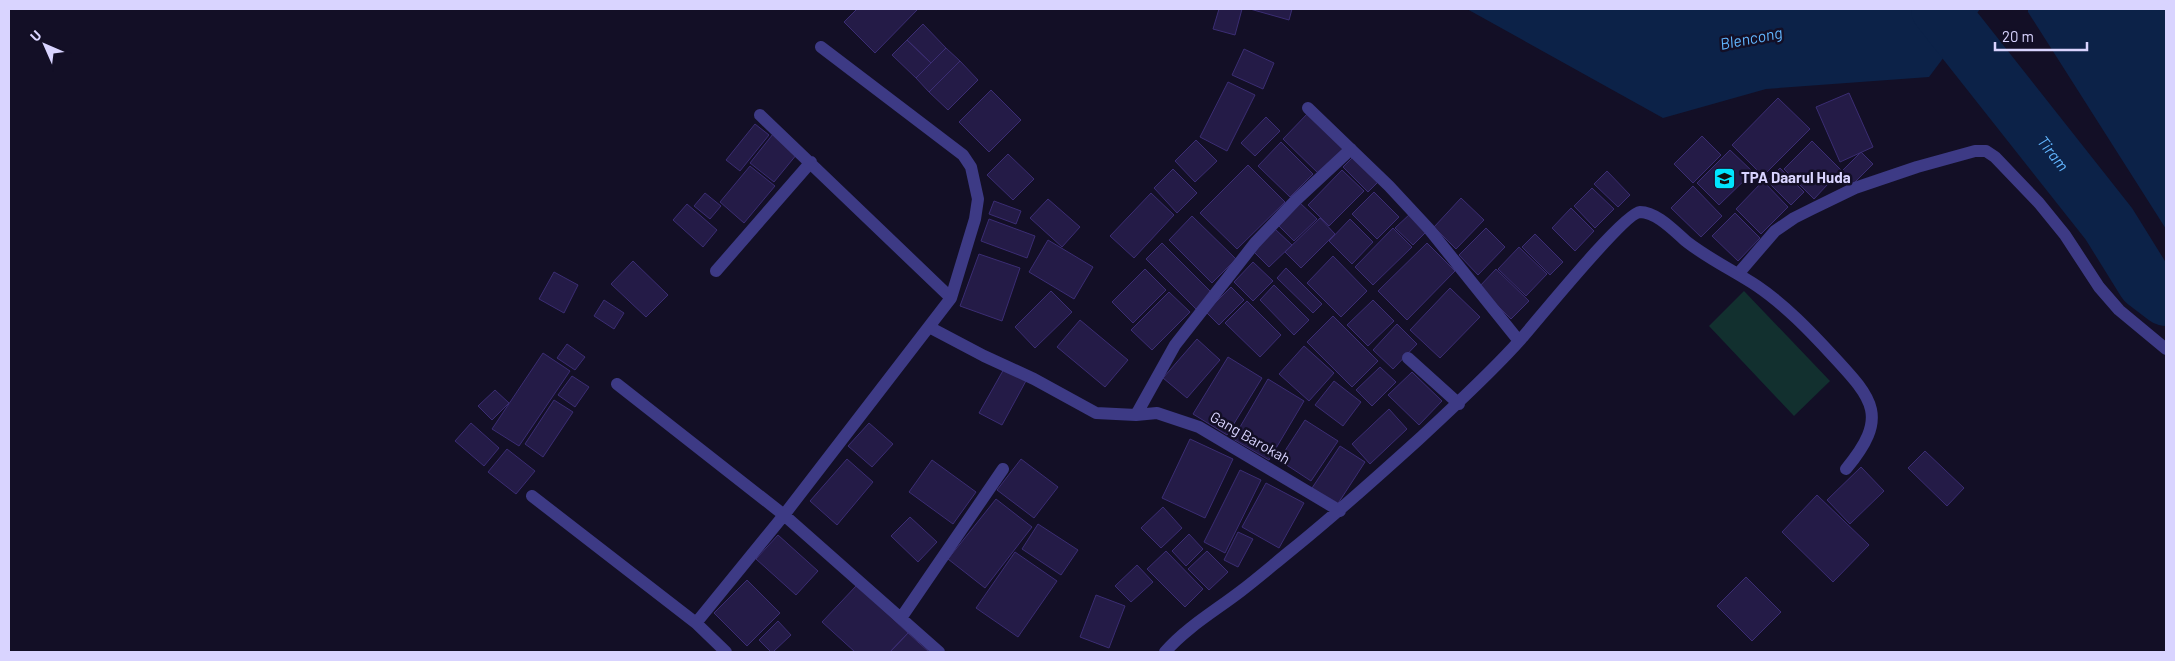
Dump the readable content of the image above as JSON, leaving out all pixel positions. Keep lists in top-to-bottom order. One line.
{"streets":{"street":["Gang Barokah"]},"water":["Blencong","Tiram"],"places":{"school or university":["TPA Daarul Huda"]},"scale_bar":"20 m","north":"top left"}
